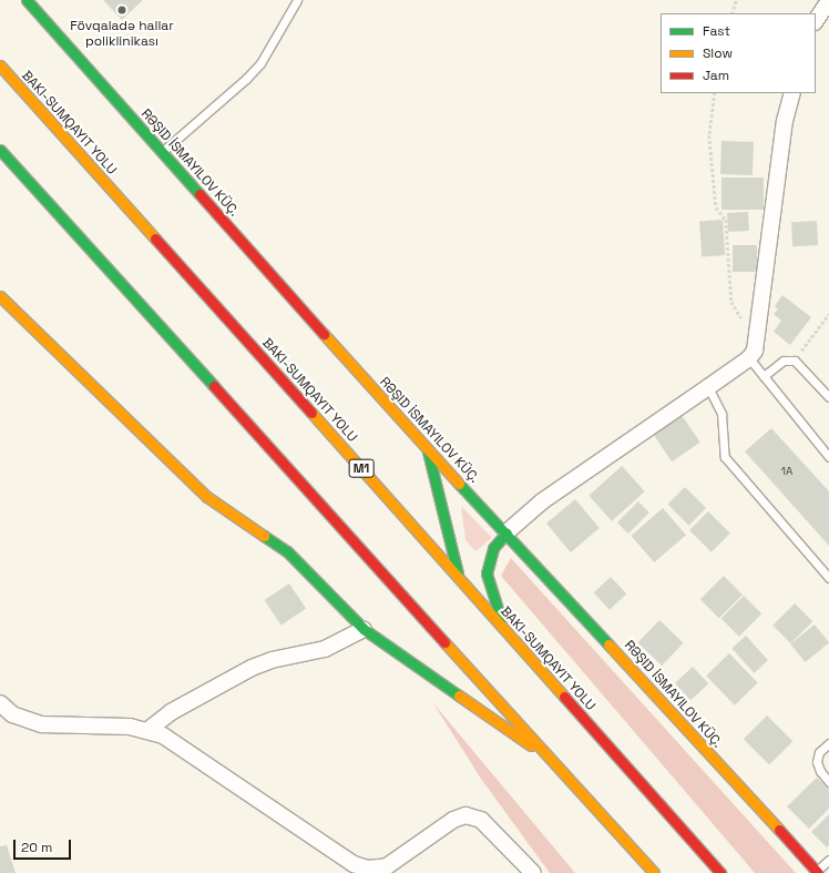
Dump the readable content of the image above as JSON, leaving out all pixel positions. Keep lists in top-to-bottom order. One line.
{"streets":{"main road":["M1"]},"places":["Fövqaladə hallar poliklinikası"],"house_numbers":["1A"],"legend":["Fast","Slow","Jam"],"scale_bar":"20 m"}
